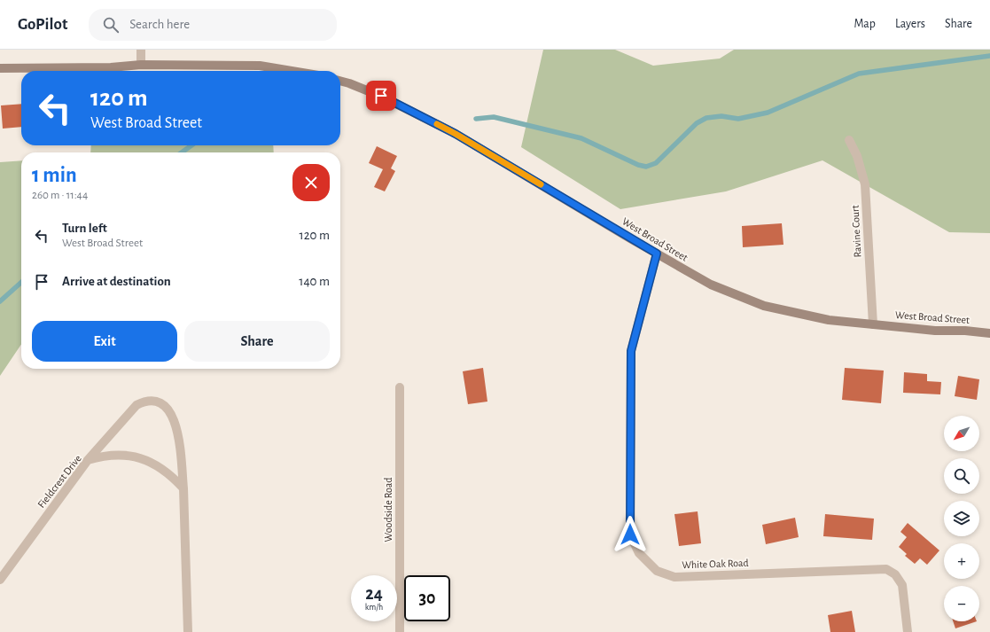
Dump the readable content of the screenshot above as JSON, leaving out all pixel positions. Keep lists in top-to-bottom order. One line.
{"streets":{"street":["Ravine Court","West Broad Street","Fieldcrest Drive","Woodside Road","White Oak Road"]},"crossings":[["Ravine Court","West Broad Street"],["West Broad Street","White Oak Road"]],"north":"bottom left","page":{"header":"GoPilot","search":"Search here","nav":["Map","Layers","Share"],"turn":["120 m","West Broad Street"],"heading":["1 min","260 m · 11:44"],"list":[{"name":"Turn left","note":"West Broad Street","value":"120 m"},{"name":"Arrive at destination","value":"140 m"}],"buttons":["Exit","Share"],"map_buttons":["+","−"],"speed":"24 km/h","limit":"30"}}
